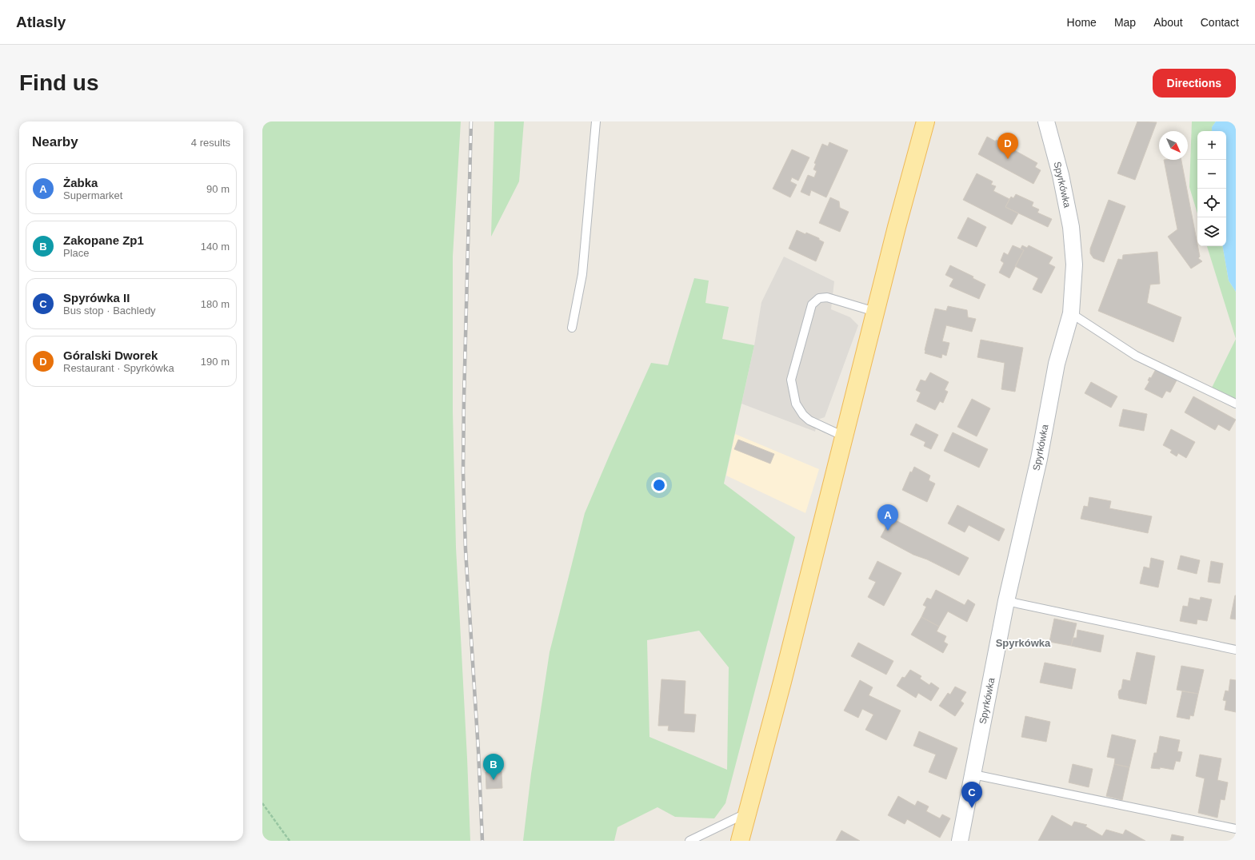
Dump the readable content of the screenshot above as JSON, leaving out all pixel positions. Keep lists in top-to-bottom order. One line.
{"streets":{"street":["Spyrkówka"]},"districts":["Spyrkówka"],"north":"bottom right","page":{"header":"Atlasly","nav":["Home","Map","About","Contact"],"buttons":"Directions","title":"Find us","heading":["Nearby","4 results"],"map_buttons":["+","−"],"pins":["D","A","B","C"],"list":[{"mark":"A","name":"Żabka","note":"Supermarket","value":"90 m"},{"mark":"B","name":"Zakopane Zp1","note":"Place","value":"140 m"},{"mark":"C","name":"Spyrówka II","note":"Bus stop · Bachledy","value":"180 m"},{"mark":"D","name":"Góralski Dworek","note":"Restaurant · Spyrkówka","value":"190 m"}]}}
